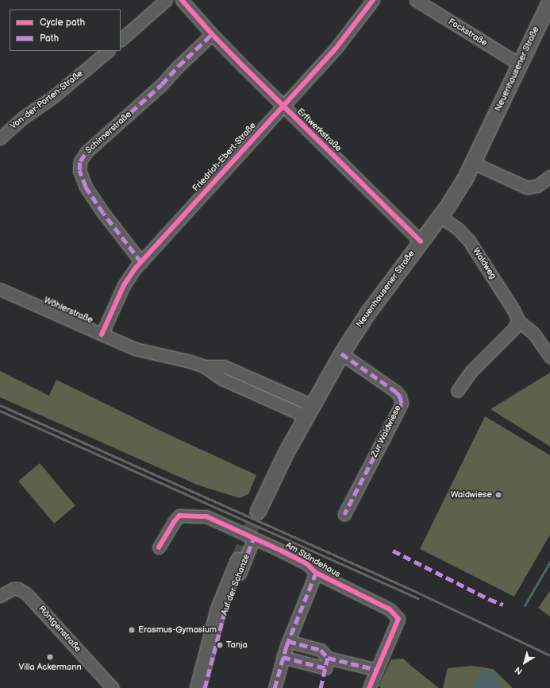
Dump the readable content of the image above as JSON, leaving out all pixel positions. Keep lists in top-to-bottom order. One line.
{"streets":{"main road":["Neuenhausener Straße","Auf der Schanze"],"street":["Fockstraße","Von-der-Porten-Straße","Erftwerkstraße","Schirnerstraße","Friedrich-Ebert-Straße","Waldweg","Wöhlerstraße","Zur Waldwiese","Am Ständehaus","Röntgenstraße"]},"crossings":[["Fockstraße","Neuenhausener Straße"],["Neuenhausener Straße","Erftwerkstraße"],["Neuenhausener Straße","Waldweg"],["Neuenhausener Straße","Wöhlerstraße"],["Neuenhausener Straße","Zur Waldwiese"],["Erftwerkstraße","Schirnerstraße"],["Erftwerkstraße","Friedrich-Ebert-Straße"],["Schirnerstraße","Friedrich-Ebert-Straße"],["Friedrich-Ebert-Straße","Wöhlerstraße"],["Am Ständehaus","Auf der Schanze"]],"places":["Waldwiese","Erasmus-Gymasium","Tanja","Villa Ackermann"],"legend":["Cycle path","Path"],"north":"bottom left"}
